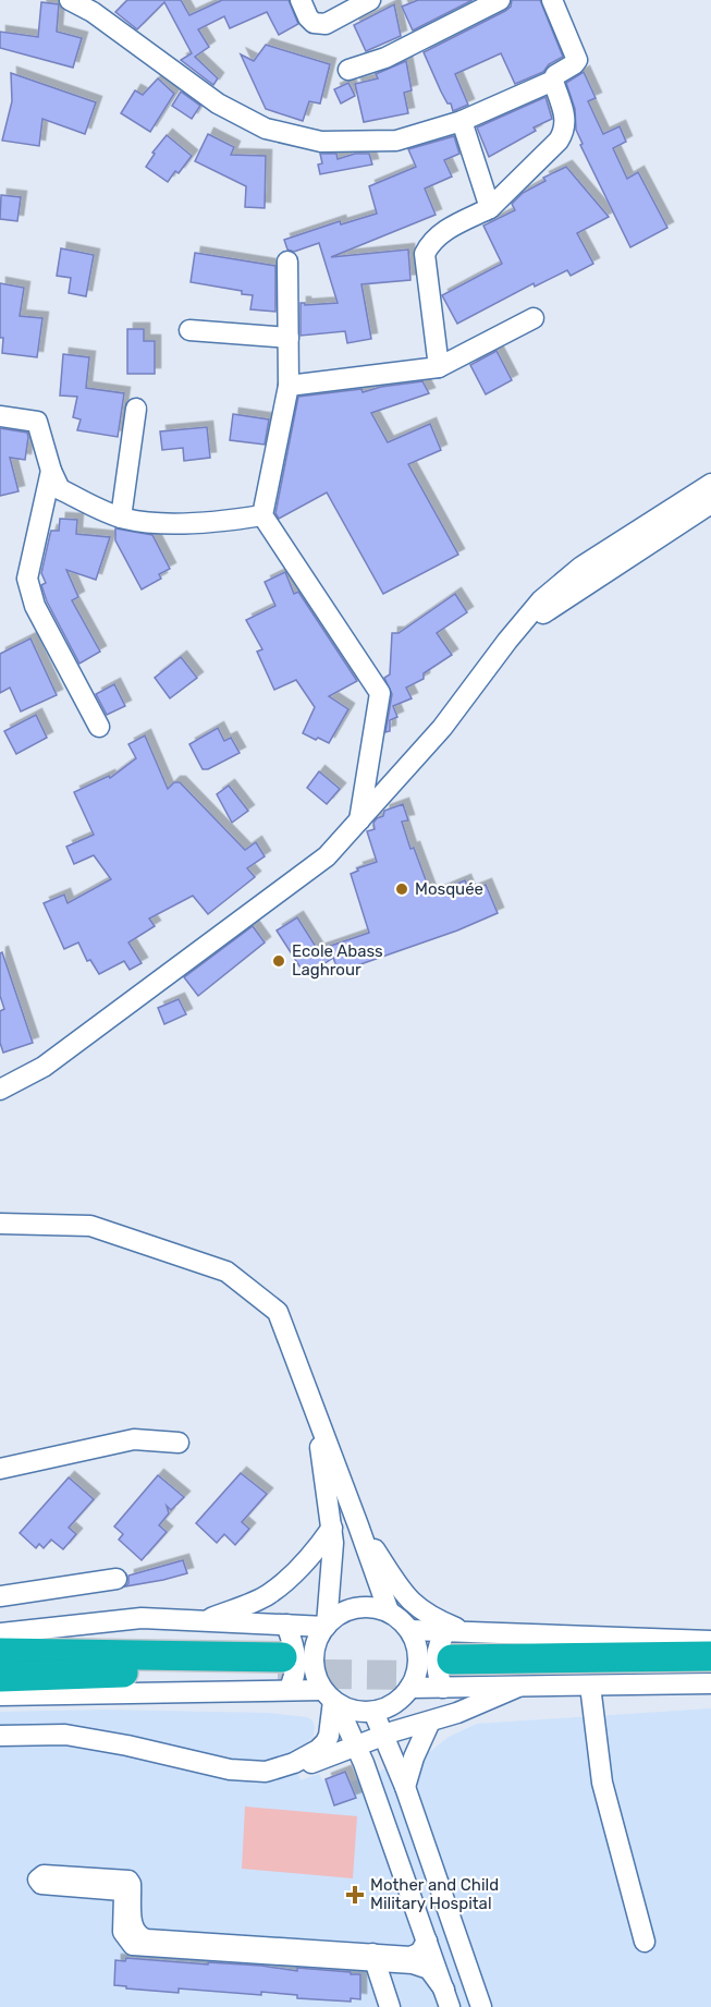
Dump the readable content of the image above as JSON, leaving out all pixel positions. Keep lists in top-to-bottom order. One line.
{"places":{"other":["Mosquée","Ecole Abass Laghrour"],"health":["Mother and Child Military Hospital"]}}
